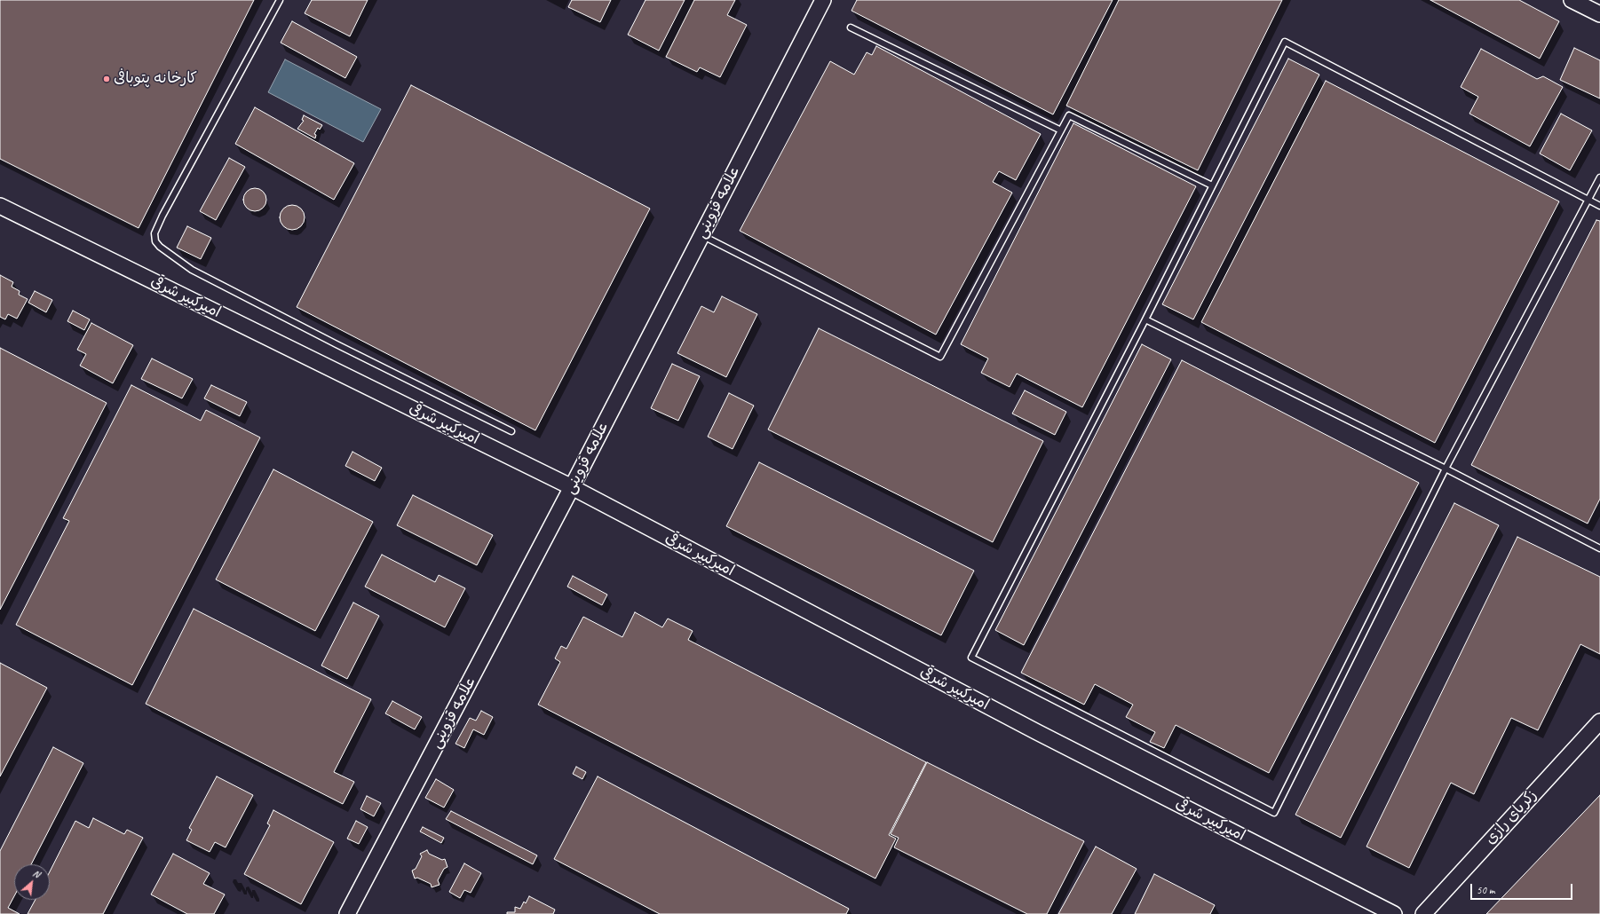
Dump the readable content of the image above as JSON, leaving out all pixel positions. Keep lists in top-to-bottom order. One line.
{"streets":{"street":["علامه قزوینی","امیرکبیر شرقی","زکریای رازی"]},"crossings":[["علامه قزوینی","امیرکبیر شرقی"]],"places":["کارخانه پتوبافی"],"scale_bar":"50 m","north":"top right"}
